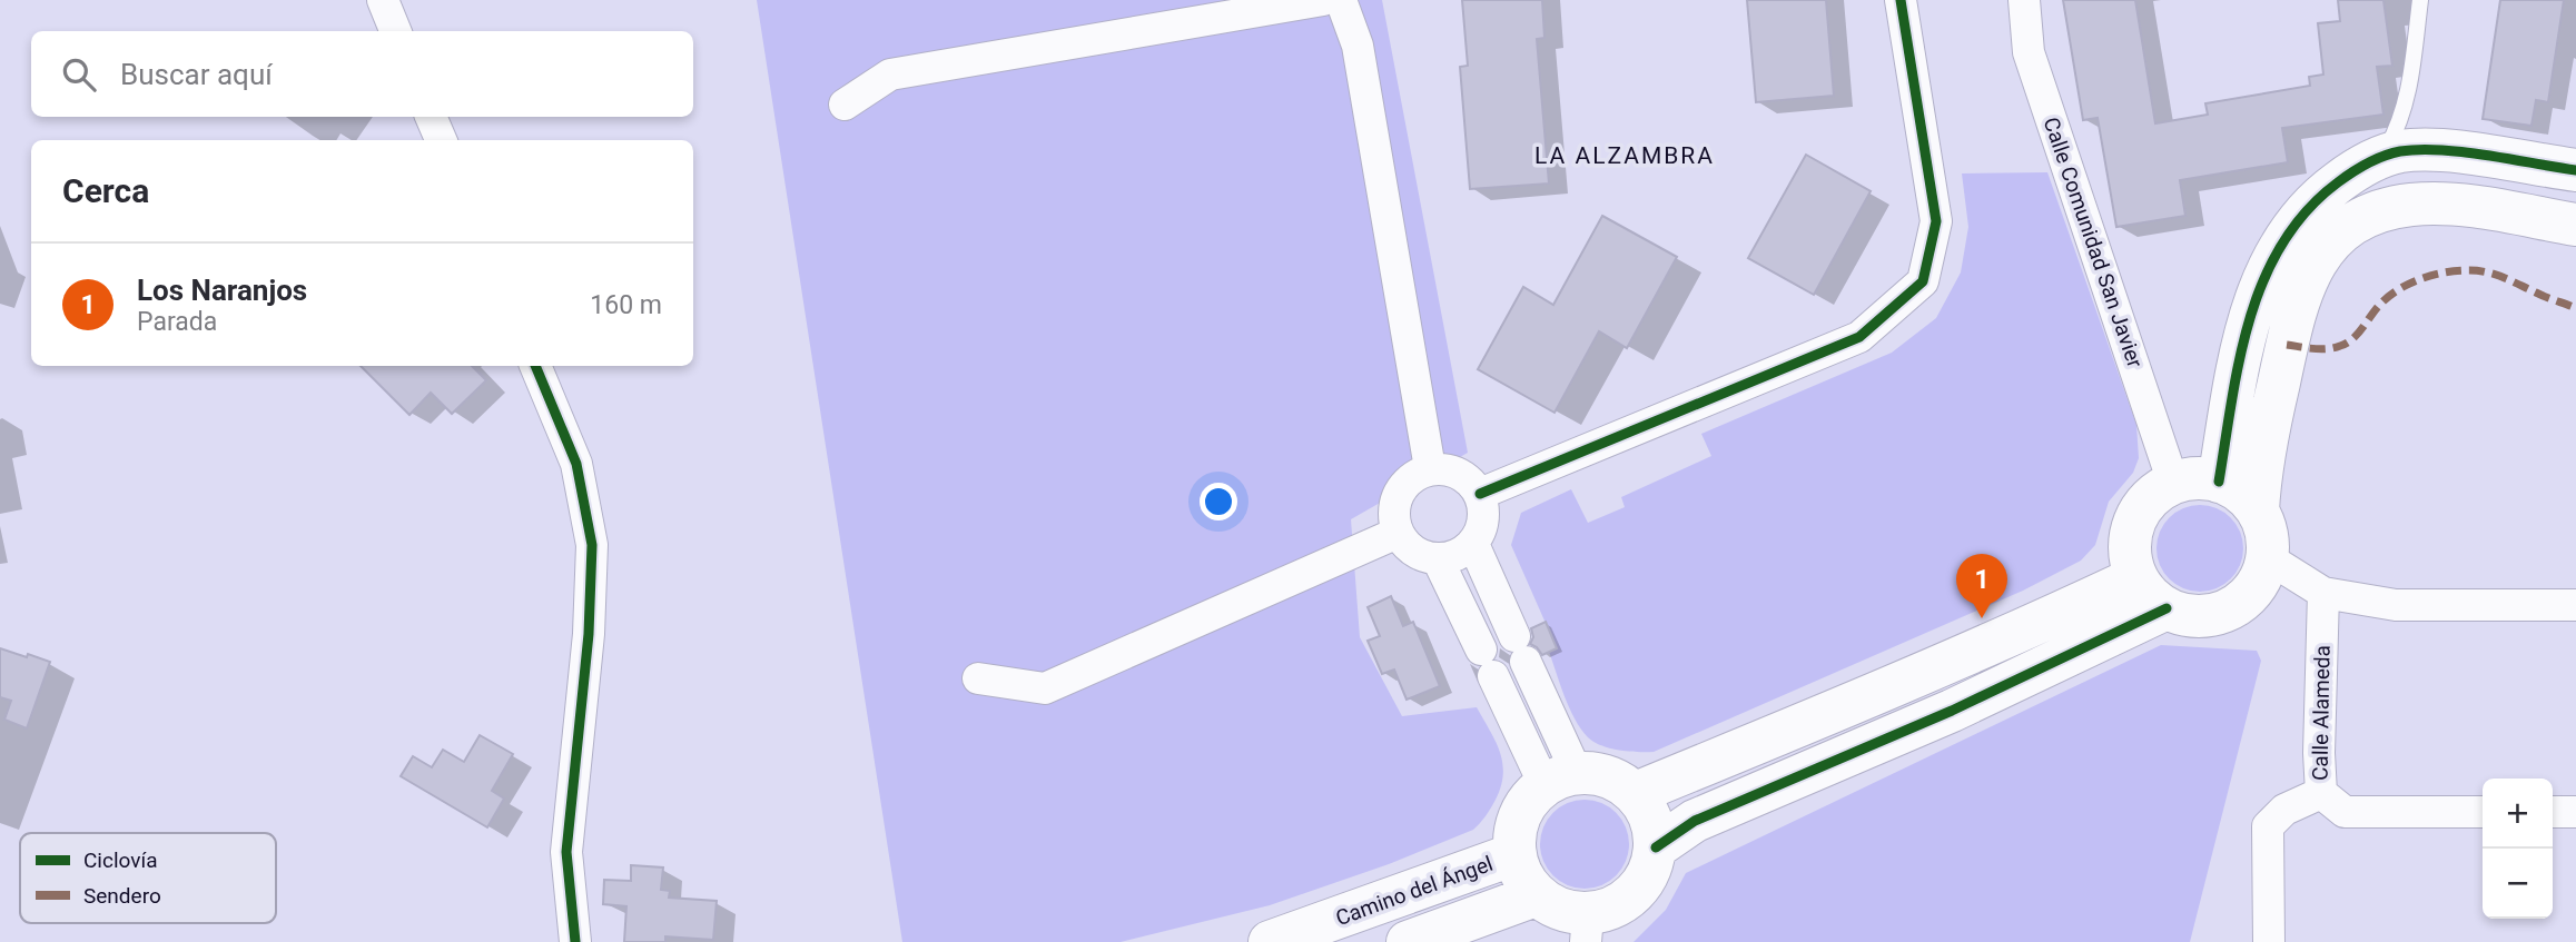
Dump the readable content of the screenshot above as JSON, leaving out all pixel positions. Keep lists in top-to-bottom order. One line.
{"streets":{"street":["Calle Comunidad San Javier","Calle Alameda","Camino del Ángel"]},"districts":["LA ALZAMBRA"],"legend":["Ciclovía","Sendero"],"page":{"search":"Buscar aquí","heading":"Cerca","list":[{"mark":"1","name":"Los Naranjos","note":"Parada","value":"160 m"}],"pins":"1","map_buttons":["+","−"]}}
